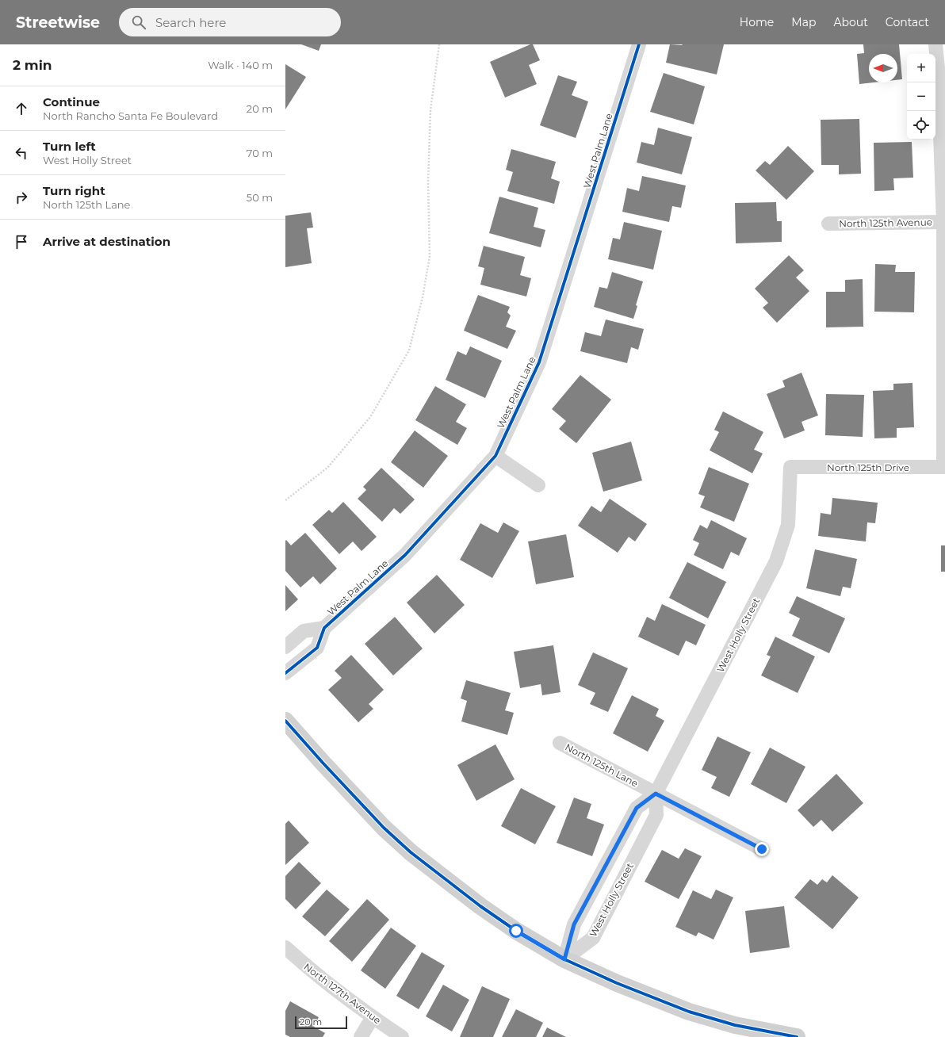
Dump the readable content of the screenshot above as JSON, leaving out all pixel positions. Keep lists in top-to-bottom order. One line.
{"streets":{"street":["West Palm Lane","North 125th Avenue","North 125th Drive","West Holly Street","North 125th Lane","North 127th Avenue"]},"crossings":[["North 125th Drive","West Holly Street"],["West Holly Street","North 125th Lane"]],"scale_bar":"20 m","north":"left","page":{"header":"Streetwise","search":"Search here","nav":["Home","Map","About","Contact"],"heading":["2 min","Walk · 140 m"],"map_buttons":["+","−"],"list":[["Continue","North Rancho Santa Fe Boulevard","20 m"],["Turn left","West Holly Street","70 m"],["Turn right","North 125th Lane","50 m"],"Arrive at destination"],"scale":"20 m"}}
